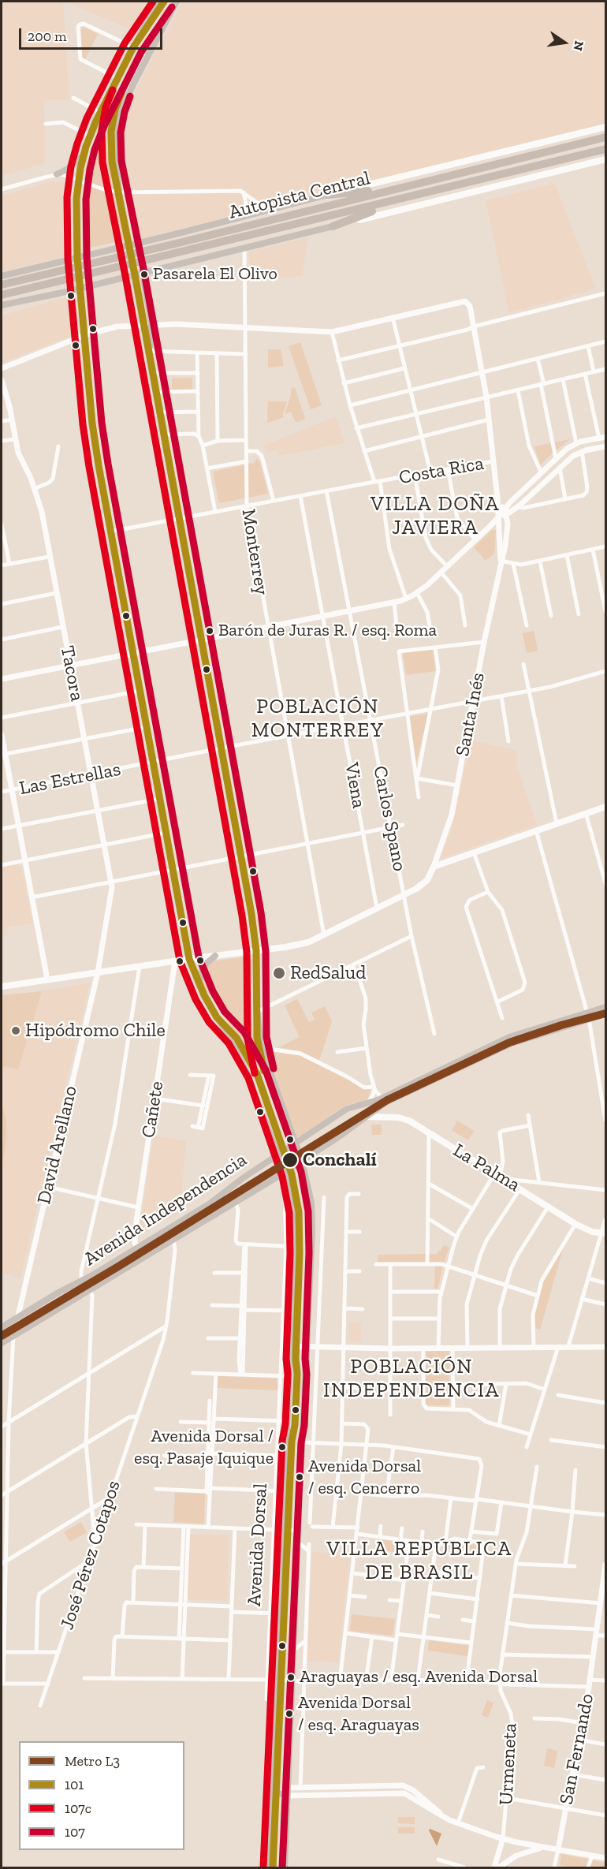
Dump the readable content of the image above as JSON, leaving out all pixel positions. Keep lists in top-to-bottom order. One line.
{"streets":{"highway":["Autopista Central"],"main road":["La Palma","Avenida Independencia","Avenida Dorsal"],"street":["Costa Rica","Monterrey","Tacora","Santa Inés","Las Estrellas","Viena","Carlos Spano","Cañete","David Arellano","José Pérez Cotapos","San Fernando","Urmeneta"]},"crossings":[["Costa Rica","Monterrey"],["Costa Rica","Santa Inés"],["Costa Rica","Viena"],["Costa Rica","Carlos Spano"],["Costa Rica","Avenida Dorsal"],["Monterrey","Las Estrellas"],["Tacora","Las Estrellas"],["Tacora","David Arellano"],["Santa Inés","Las Estrellas"],["Las Estrellas","Viena"],["Las Estrellas","Carlos Spano"],["Las Estrellas","Avenida Dorsal"],["Cañete","Avenida Independencia"],["David Arellano","Avenida Independencia"],["La Palma","Avenida Independencia"],["Avenida Independencia","Avenida Dorsal"],["Avenida Independencia","José Pérez Cotapos"]],"districts":["VILLA DOÑA JAVIERA","POBLACIÓN MONTERREY","POBLACIÓN INDEPENDENCIA","VILLA REPÚBLICA DE BRASIL"],"places":["Pasarela El Olivo","Barón de Juras R. / esq. Roma","RedSalud","Hipódromo Chile","Conchalí","Avenida Dorsal / esq. Pasaje Iquique","Avenida Dorsal / esq. Cencerro","Araguayas / esq. Avenida Dorsal","Avenida Dorsal / esq. Araguayas"],"lines":["transit line 101","transit line 107c","transit line 107","metro line L3"],"legend":["Metro L3","101","107c","107"],"scale_bar":"200 m","north":"right"}
